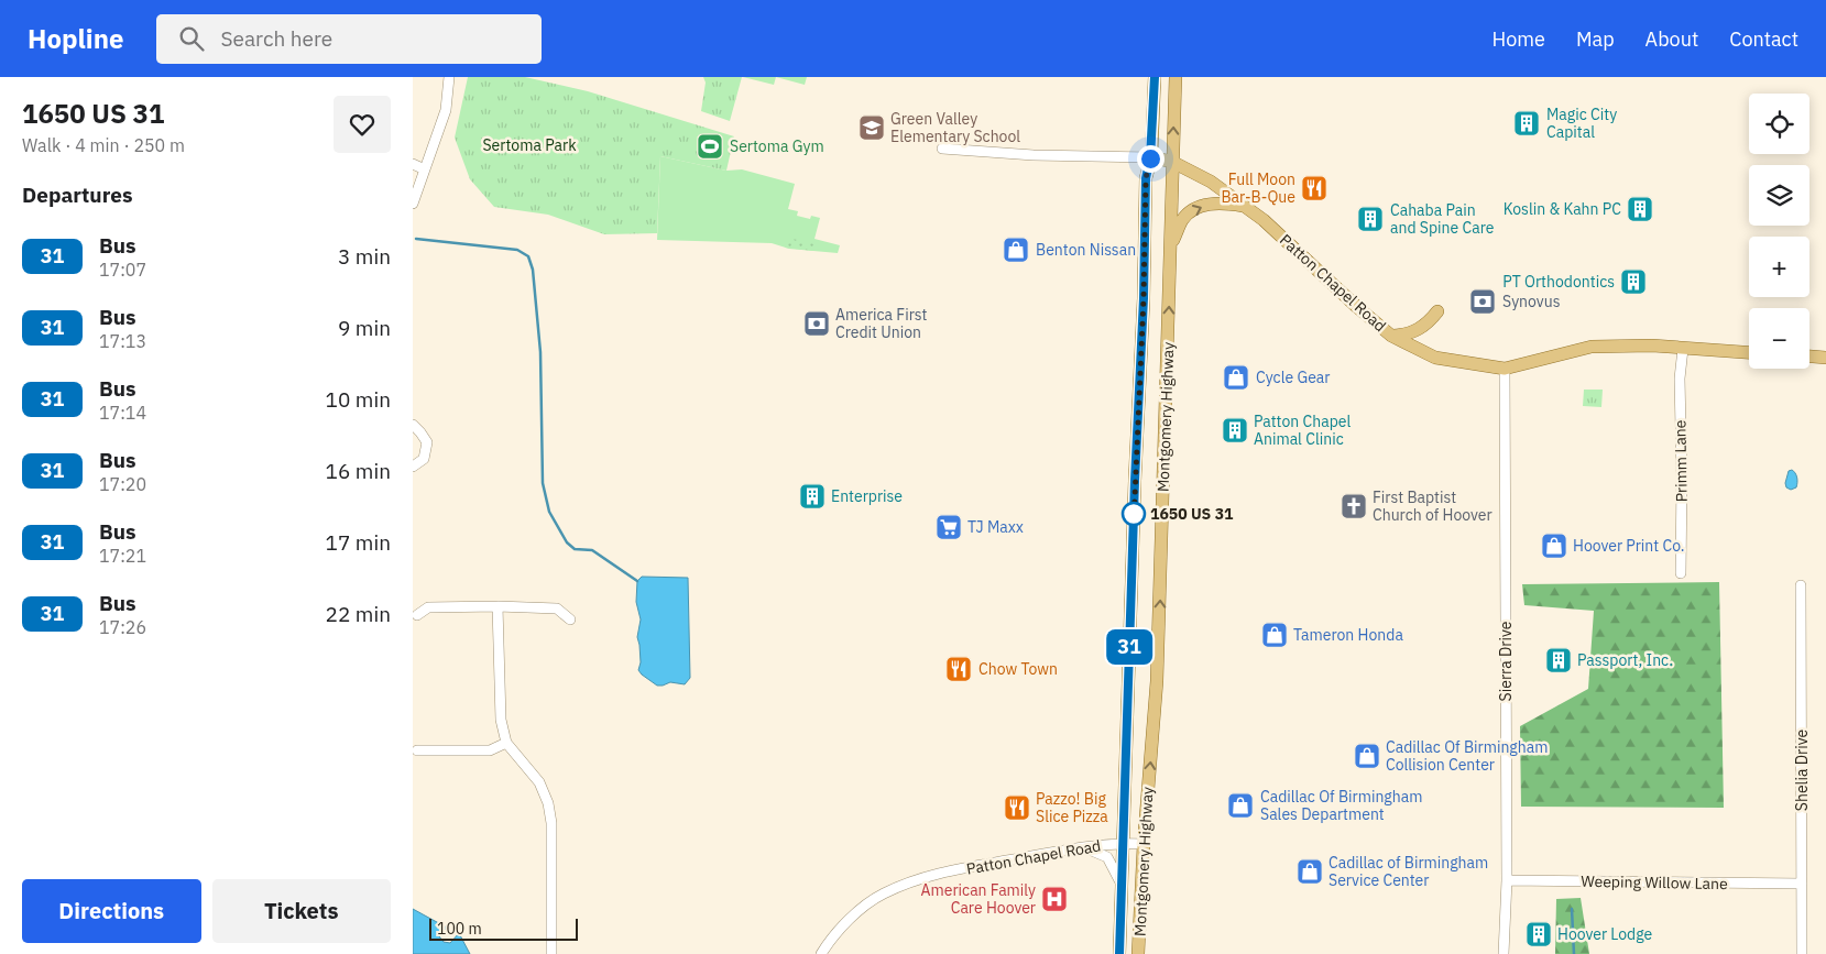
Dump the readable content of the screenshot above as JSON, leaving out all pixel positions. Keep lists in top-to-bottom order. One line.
{"streets":{"main road":["Patton Chapel Road","Montgomery Highway"],"street":["Primm Lane","Sierra Drive","Shelia Drive","Weeping Willow Lane"]},"crossings":[["Patton Chapel Road","Montgomery Highway"],["Patton Chapel Road","Primm Lane"],["Patton Chapel Road","Sierra Drive"],["Sierra Drive","Weeping Willow Lane"],["Shelia Drive","Weeping Willow Lane"]],"parks":["Sertoma Park"],"places":{"building":["Magic City Capital","Koslin & Kahn PC","Cahaba Pain and Spine Care","PT Orthodontics","Patton Chapel Animal Clinic","Enterprise","Passport, Inc.","Hoover Lodge"],"school or university":["Green Valley Elementary School"],"sports":["Sertoma Gym"],"restaurant":["Full Moon Bar-B-Que","Chow Town","Pazzo! Big Slice Pizza"],"shop":["Benton Nissan","Cycle Gear","Hoover Print Co.","Tameron Honda","Cadillac Of Birmingham Collision Center","Cadillac Of Birmingham Sales Department","Cadillac of Birmingham Service Center"],"bank":["Synovus","America First Credit Union"],"church":["First Baptist Church of Hoover"],"other":["1650 US 31"],"supermarket":["TJ Maxx"],"hospital":["American Family Care Hoover"]},"lines":["bus line 31"],"scale_bar":"100 m","page":{"header":"Hopline","search":"Search here","nav":["Home","Map","About","Contact"],"heading":[["1650 US 31","Walk · 4 min · 250 m"],"Departures"],"on_map":"31","map_buttons":["+","−"],"list":[{"mark":"31","name":"Bus","note":"17:07","value":"3 min"},{"mark":"31","name":"Bus","note":"17:13","value":"9 min"},{"mark":"31","name":"Bus","note":"17:14","value":"10 min"},{"mark":"31","name":"Bus","note":"17:20","value":"16 min"},{"mark":"31","name":"Bus","note":"17:21","value":"17 min"},{"mark":"31","name":"Bus","note":"17:26","value":"22 min"}],"buttons":["Directions","Tickets"],"scale":"100 m"}}
